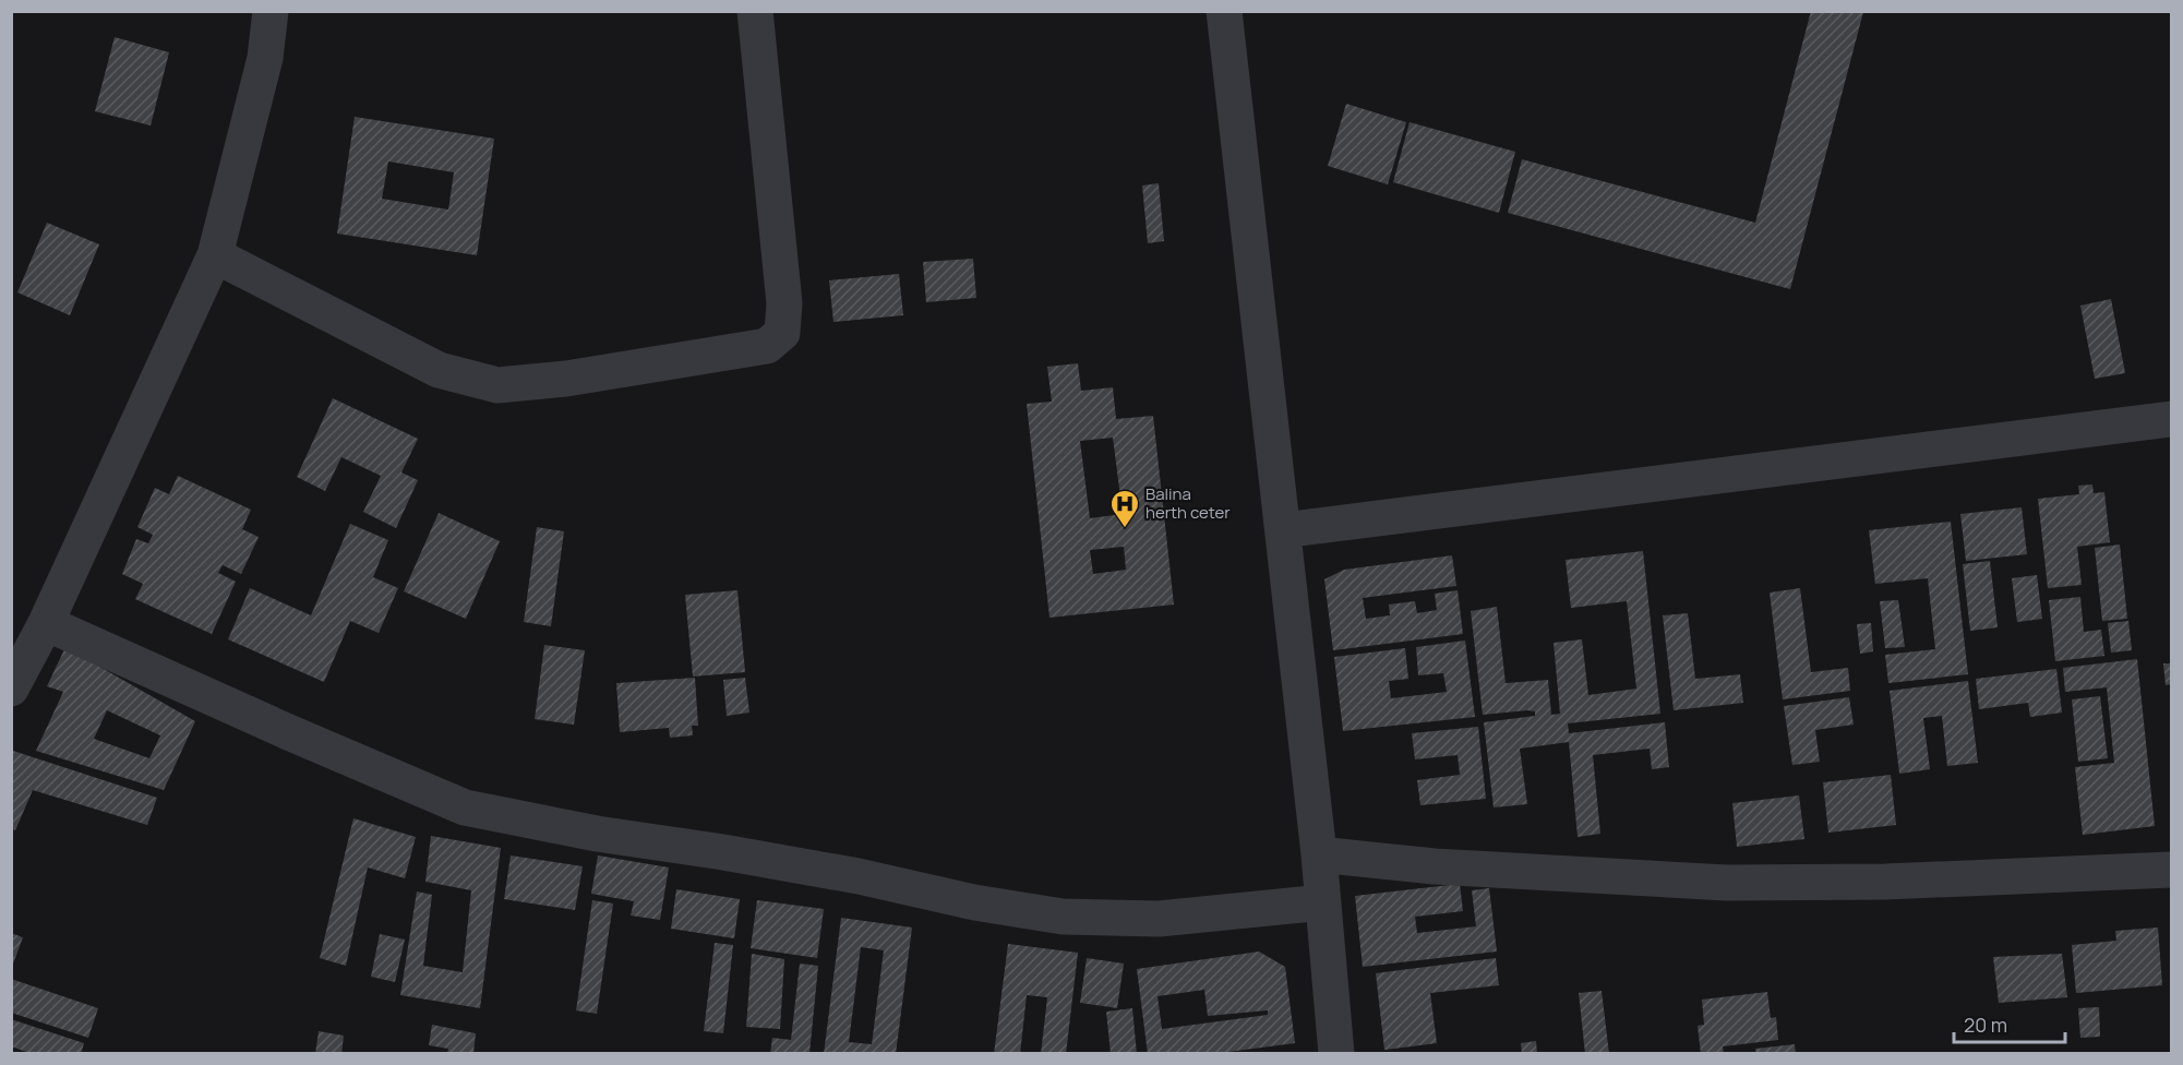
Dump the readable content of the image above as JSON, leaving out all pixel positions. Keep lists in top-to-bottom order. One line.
{"places":{"hospital":["Balina herth ceter"]},"scale_bar":"20 m"}
